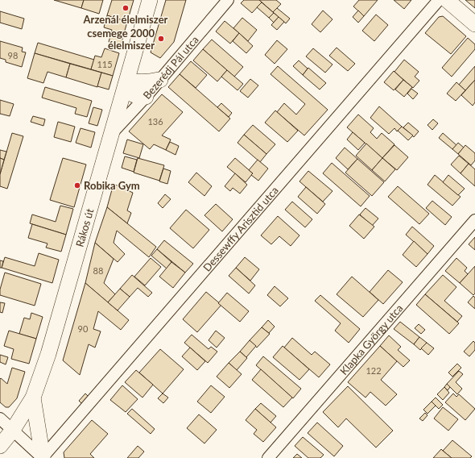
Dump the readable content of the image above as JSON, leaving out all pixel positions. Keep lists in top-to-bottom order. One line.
{"streets":{"street":["Bezerédj Pál utca","Rákos út","Dessewffy Arisztid utca","Klapka György utca"]},"crossings":[["Bezerédj Pál utca","Rákos út"]],"places":["Arzenál élelmiszer","csemege 2000 élelmiszer","Robika Gym"],"house_numbers":["98","115","136","88","90","122"]}
